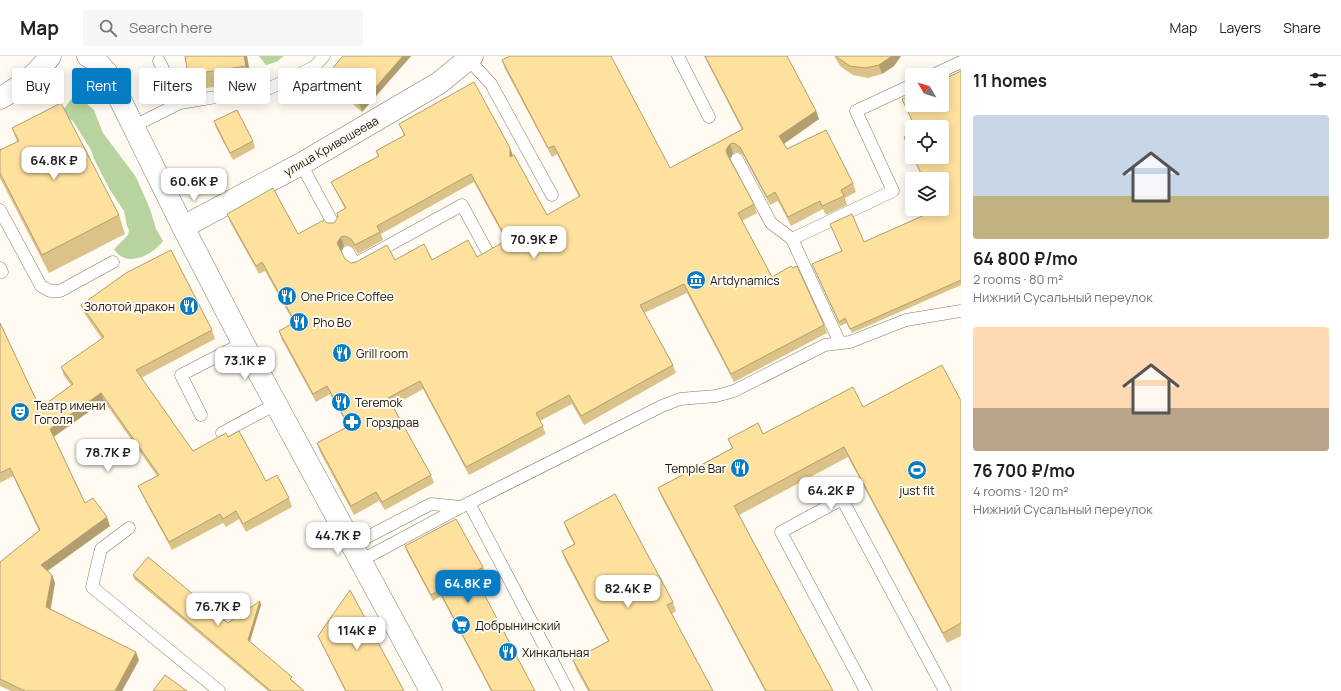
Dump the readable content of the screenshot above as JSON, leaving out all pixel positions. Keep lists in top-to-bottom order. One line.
{"streets":{"street":["улица Кривошеева"]},"places":{"museum":["Artdynamics"],"restaurant":["One Price Coffee","Золотой дракон","Pho Bo","Grill room","Teremok","Temple Bar","Хинкальная"],"theatre":["Театр имени Гоголя"],"pharmacy":["Горздрав"],"sports":["just fit"],"supermarket":["Добрынинский"]},"north":"top left","page":{"header":"Map","search":"Search here","nav":["Map","Layers","Share"],"heading":"11 homes","chip":["Buy","Rent","Filters","New","Apartment"],"list":[{"name":"64 800 ₽/mo","note":"2 rooms · 80 m² · Нижний Сусальный переулок"},{"name":"76 700 ₽/mo","note":"4 rooms · 120 m² · Нижний Сусальный переулок"}],"price":["64.8K ₽","60.6K ₽","70.9K ₽","73.1K ₽","78.7K ₽","64.2K ₽","44.7K ₽","64.8K ₽","82.4K ₽","76.7K ₽","114K ₽"]}}
